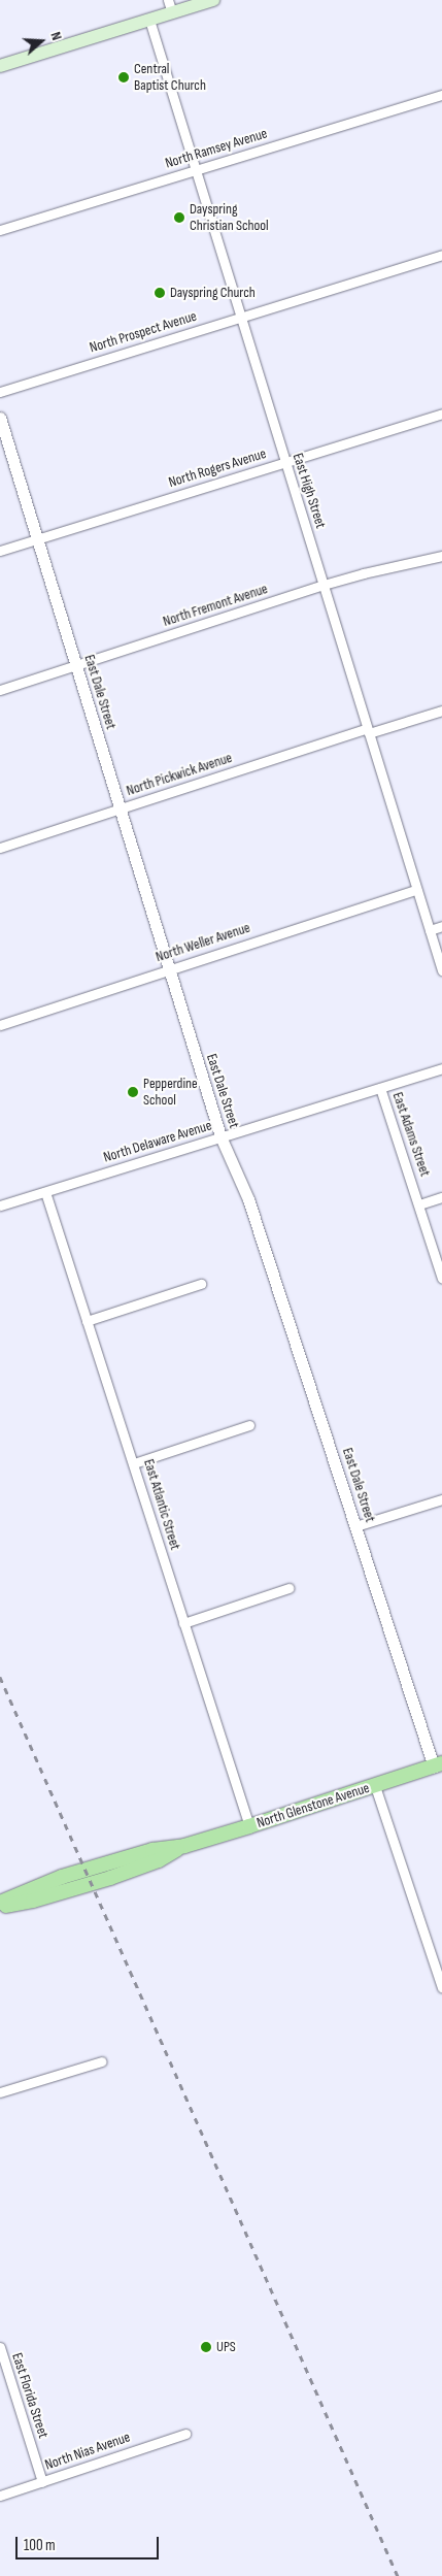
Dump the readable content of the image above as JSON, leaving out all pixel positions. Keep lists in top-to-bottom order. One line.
{"streets":{"main road":["North Glenstone Avenue"],"street":["North Ramsey Avenue","North Prospect Avenue","North Rogers Avenue","East High Street","North Fremont Avenue","East Dale Street","North Pickwick Avenue","North Weller Avenue","East Adams Street","North Delaware Avenue","East Atlantic Street","East Florida Street","North Nias Avenue"]},"crossings":[["North Ramsey Avenue","East High Street"],["North Prospect Avenue","East High Street"],["North Rogers Avenue","East High Street"],["North Rogers Avenue","East Dale Street"],["East High Street","North Fremont Avenue"],["East High Street","North Pickwick Avenue"],["East High Street","North Weller Avenue"],["North Fremont Avenue","East Dale Street"],["East Dale Street","North Pickwick Avenue"],["East Dale Street","North Weller Avenue"],["East Dale Street","North Delaware Avenue"],["East Dale Street","North Glenstone Avenue"],["East Adams Street","North Delaware Avenue"],["North Delaware Avenue","East Atlantic Street"],["East Atlantic Street","North Glenstone Avenue"],["East Florida Street","North Nias Avenue"]],"places":["Central Baptist Church","Dayspring Christian School","Dayspring Church","Pepperdine School","UPS"],"scale_bar":"100 m","north":"right"}
